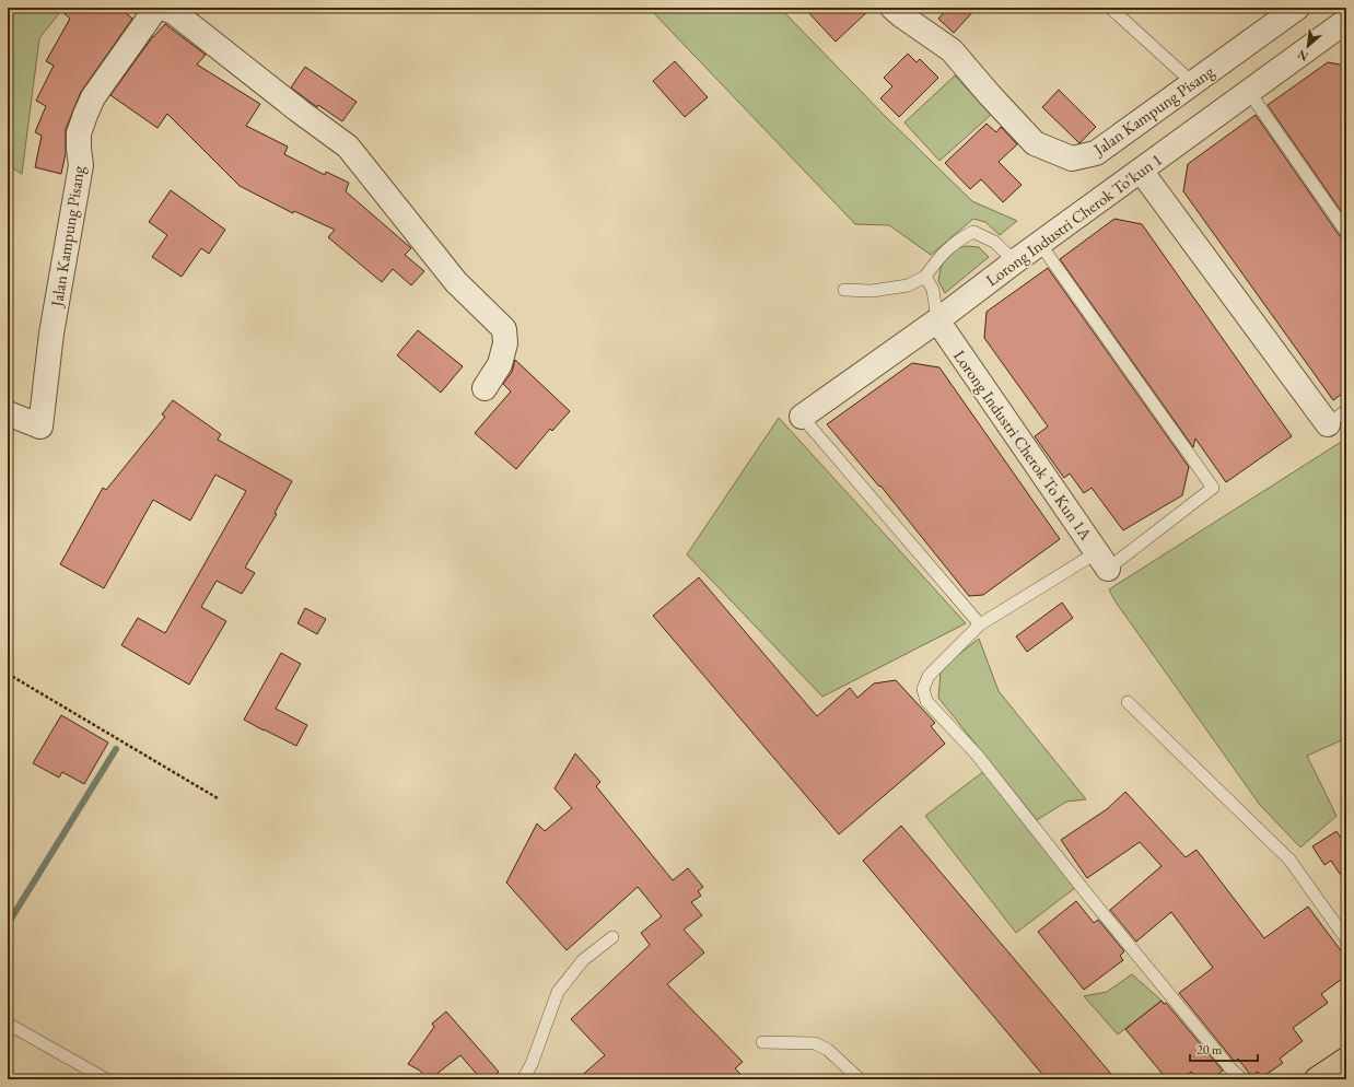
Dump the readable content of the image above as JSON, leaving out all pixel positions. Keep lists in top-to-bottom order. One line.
{"streets":{"street":["Jalan Kampung Pisang","Lorong Industri Cherok To'kun 1","Lorong Industri Cherok To Kun 1A"]},"crossings":[["Lorong Industri Cherok To'kun 1","Lorong Industri Cherok To Kun 1A"]],"scale_bar":"20 m","north":"bottom left"}
